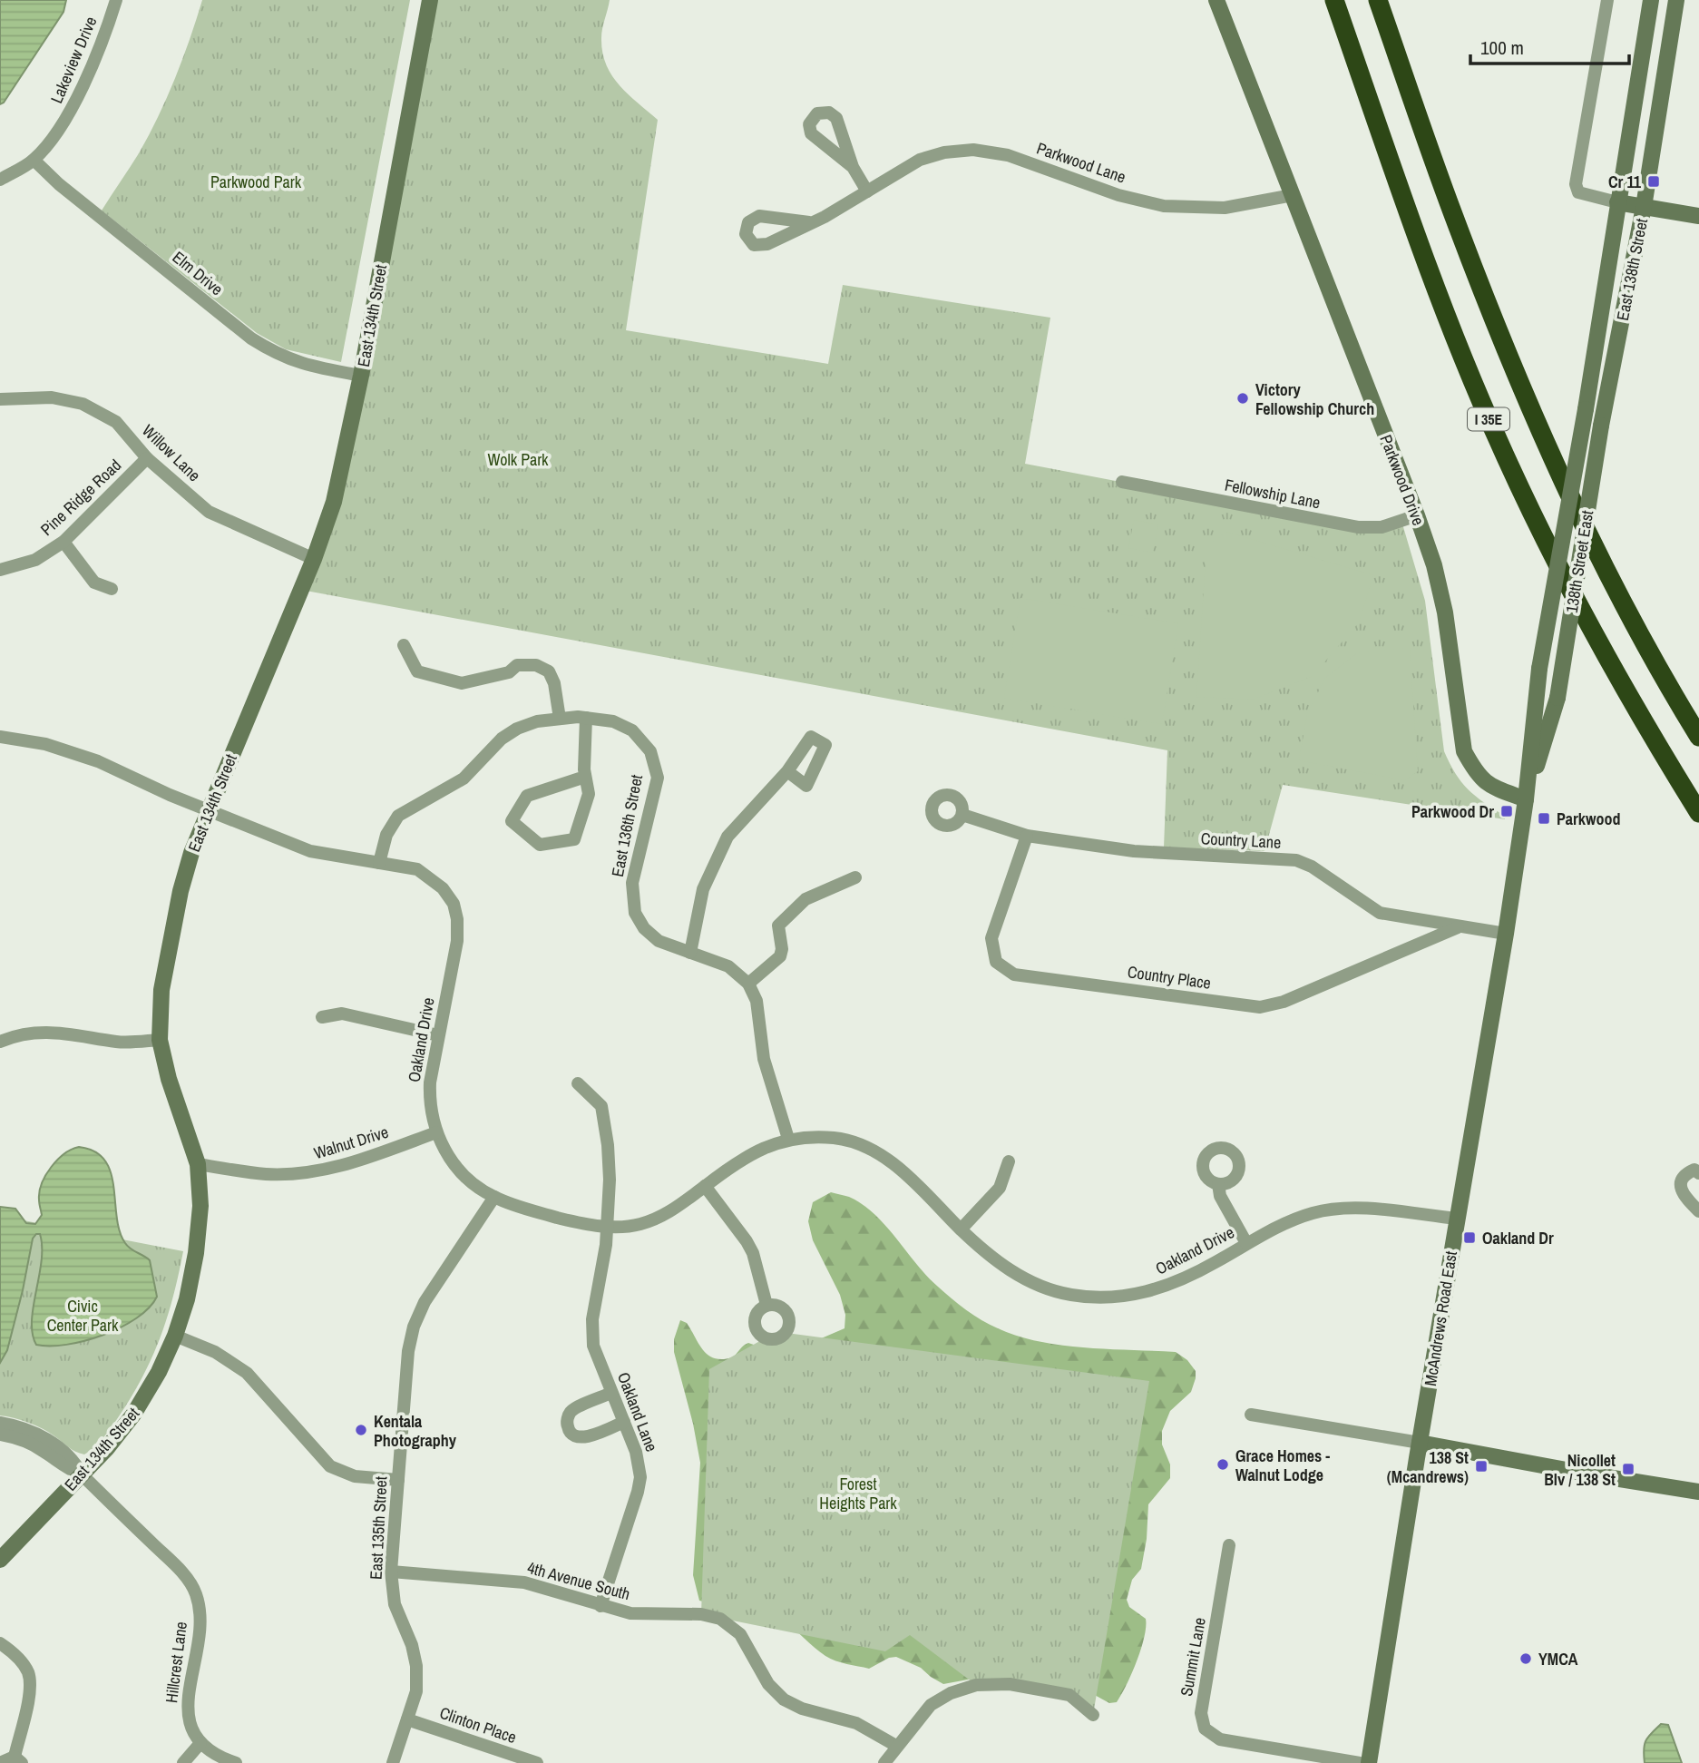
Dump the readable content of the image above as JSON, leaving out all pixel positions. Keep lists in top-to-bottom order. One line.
{"streets":{"highway":["I 35E"],"street":["Lakeview Drive","Parkwood Lane","East 138th Street","Elm Drive","East 134th Street","Willow Lane","Parkwood Drive","Fellowship Lane","Pine Ridge Road","138th Street East","East 136th Street","Country Lane","Country Place","Oakland Drive","Walnut Drive","McAndrews Road East","Oakland Lane","East 135th Street","4th Avenue South","Summit Lane","Hillcrest Lane","Clinton Place"]},"crossings":[["Lakeview Drive","Elm Drive"],["Parkwood Lane","Parkwood Drive"],["East 138th Street","138th Street East"],["Elm Drive","East 134th Street"],["East 134th Street","Willow Lane"],["East 134th Street","Oakland Drive"],["East 134th Street","Walnut Drive"],["East 134th Street","Hillcrest Lane"],["Willow Lane","Pine Ridge Road"],["Parkwood Drive","Fellowship Lane"],["Parkwood Drive","McAndrews Road East"],["138th Street East","McAndrews Road East"],["East 136th Street","Oakland Drive"],["Country Lane","Country Place"],["Country Lane","McAndrews Road East"],["Oakland Drive","Walnut Drive"],["Oakland Drive","McAndrews Road East"],["Oakland Drive","Oakland Lane"],["Oakland Drive","East 135th Street"],["Oakland Lane","4th Avenue South"],["East 135th Street","4th Avenue South"],["East 135th Street","Clinton Place"]],"parks":["Parkwood Park","Wolk Park","Civic Center Park","Forest Heights Park"],"places":{"transit":["Cr 11","Parkwood Dr","Parkwood","Oakland Dr","138 St (Mcandrews)","Nicollet Blv / 138 St"],"other":["Victory Fellowship Church","Kentala Photography","Grace Homes - Walnut Lodge","YMCA"]},"scale_bar":"100 m"}
